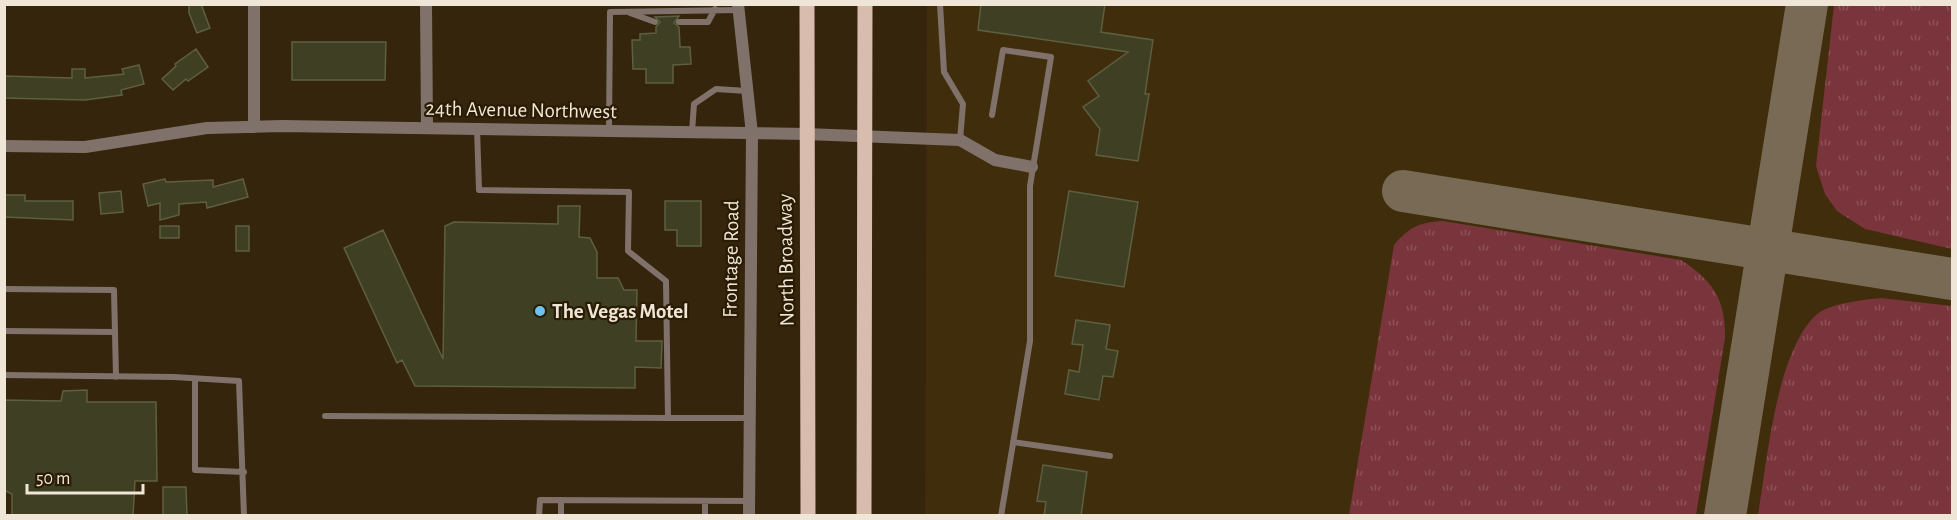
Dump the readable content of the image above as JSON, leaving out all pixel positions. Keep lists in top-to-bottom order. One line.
{"streets":{"main road":["North Broadway"],"street":["24th Avenue Northwest","Frontage Road"]},"crossings":[["24th Avenue Northwest","Frontage Road"],["24th Avenue Northwest","North Broadway"]],"places":["The Vegas Motel"],"scale_bar":"50 m"}
